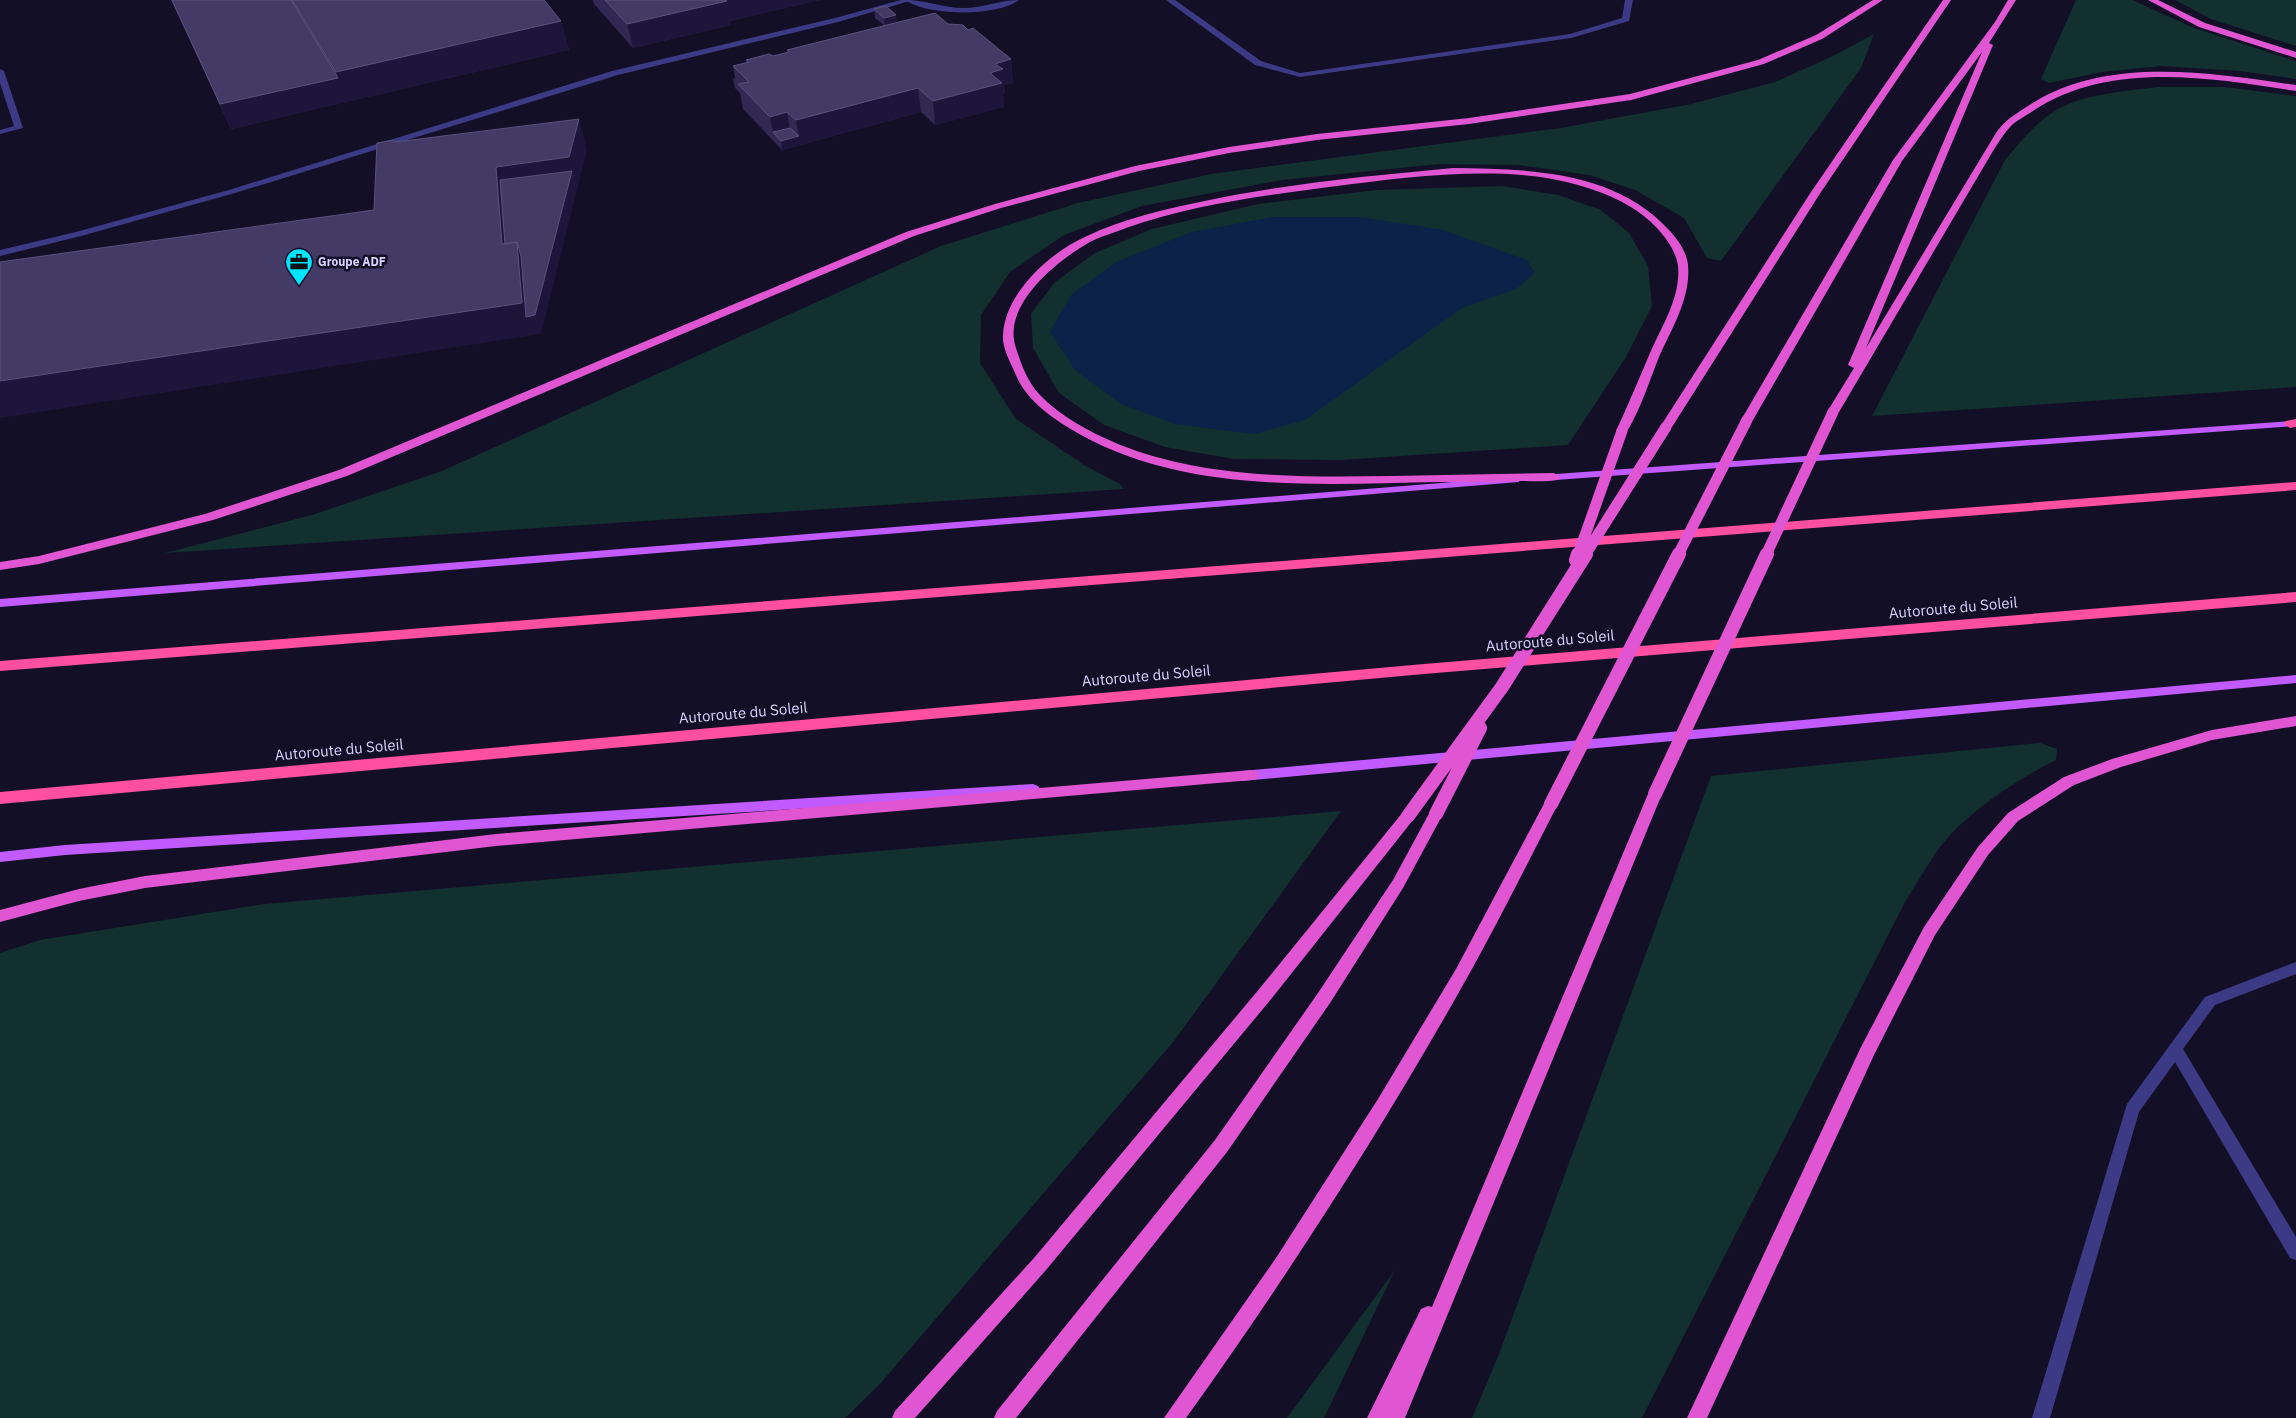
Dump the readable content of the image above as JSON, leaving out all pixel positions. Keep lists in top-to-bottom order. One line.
{"streets":{"highway":["Autoroute du Soleil"]},"places":{"office":["Groupe ADF"]}}
